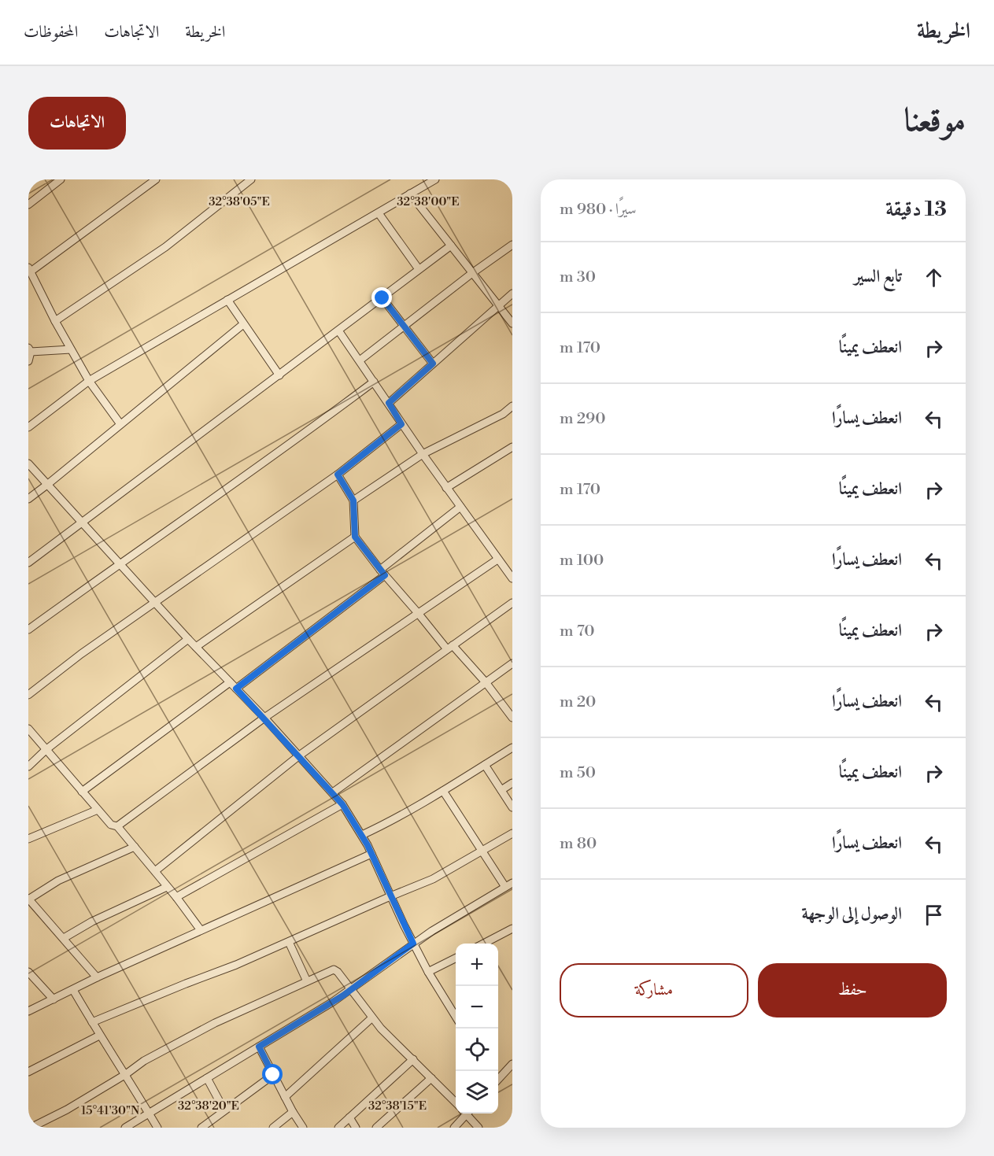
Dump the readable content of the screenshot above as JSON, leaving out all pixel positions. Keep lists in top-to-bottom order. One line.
{"page":{"header":"الخريطة","nav":["الخريطة","الاتجاهات","المحفوظات"],"title":"موقعنا","buttons":["الاتجاهات",["حفظ","مشاركة"]],"heading":["13 دقيقة","سيرًا · 980 m"],"list":[["تابع السير","30 m"],["انعطف يمينًا","170 m"],["انعطف يسارًا","290 m"],["انعطف يمينًا","170 m"],["انعطف يسارًا","100 m"],["انعطف يمينًا","70 m"],["انعطف يسارًا","20 m"],["انعطف يمينًا","50 m"],["انعطف يسارًا","80 m"],"الوصول إلى الوجهة"],"map_buttons":["+","−"]},"coordinates":["32°38'00\"E","32°38'05\"E","32°38'20\"E","32°38'15\"E","15°41'30\"N"]}
